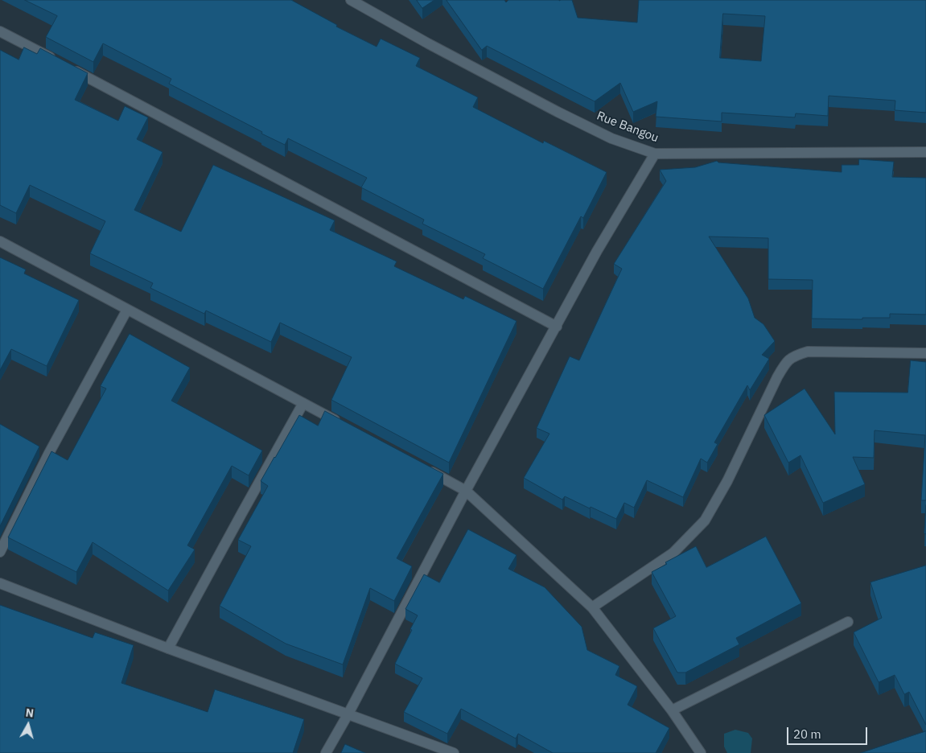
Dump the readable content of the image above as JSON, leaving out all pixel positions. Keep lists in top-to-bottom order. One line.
{"streets":{"street":["Rue Bangou"]},"scale_bar":"20 m","north":"top"}
